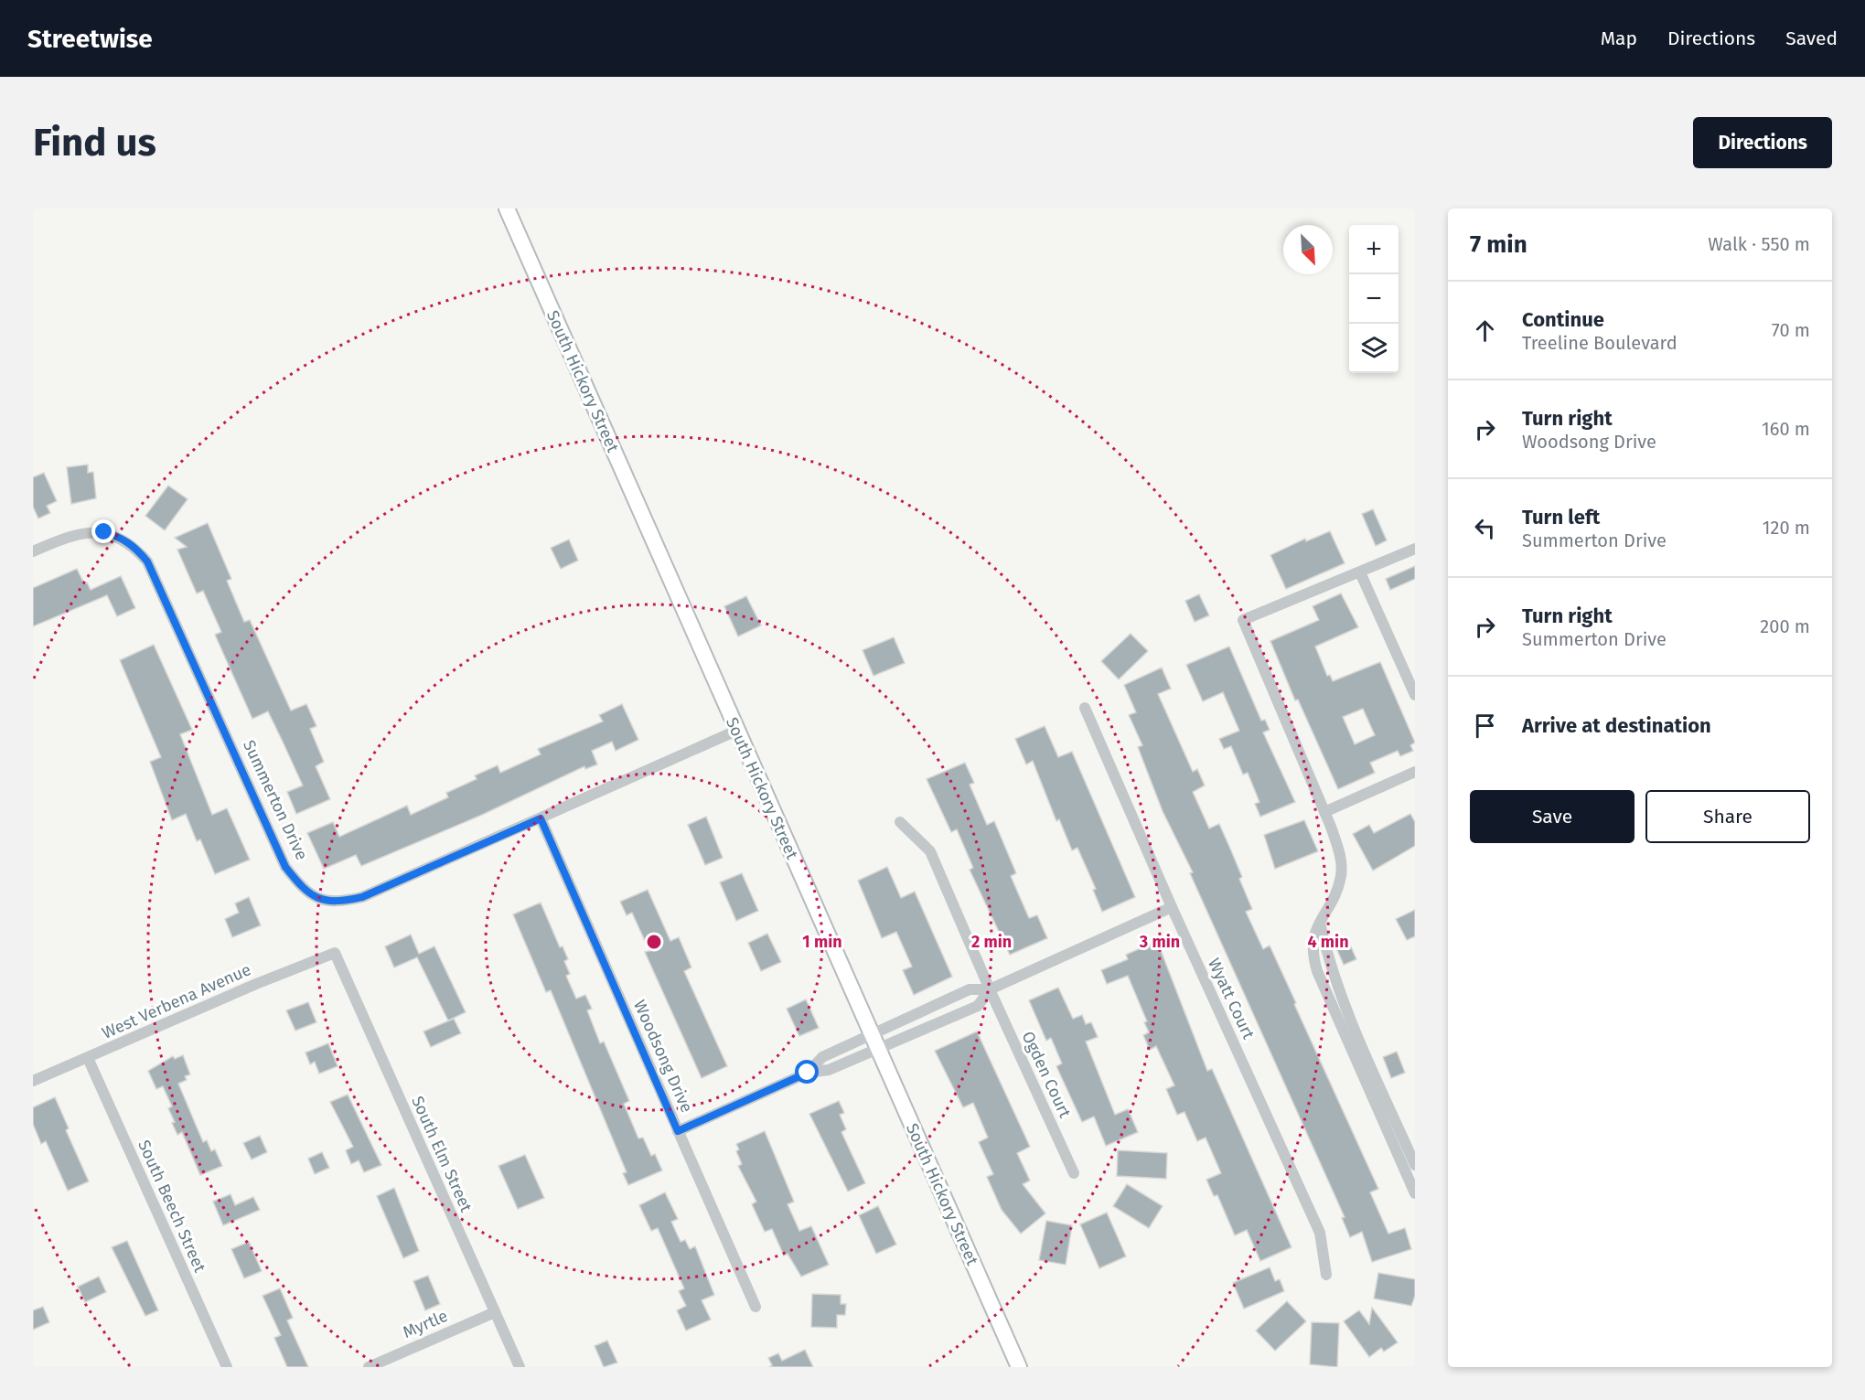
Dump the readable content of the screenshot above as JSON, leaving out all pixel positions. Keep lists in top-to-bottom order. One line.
{"streets":{"street":["South Hickory Street","Summerton Drive","Wyatt Court","West Verbena Avenue","Woodsong Drive","Ogden Court","South Elm Street","South Beech Street","Myrtle"]},"crossings":[["South Hickory Street","Summerton Drive"],["Summerton Drive","Woodsong Drive"],["West Verbena Avenue","South Elm Street"],["West Verbena Avenue","South Beech Street"],["South Elm Street","Myrtle"]],"north":"bottom right","page":{"header":"Streetwise","nav":["Map","Directions","Saved"],"buttons":["Directions",["Save","Share"]],"title":"Find us","heading":["7 min","Walk · 550 m"],"map_buttons":["+","−"],"list":[["Continue","Treeline Boulevard","70 m"],["Turn right","Woodsong Drive","160 m"],["Turn left","Summerton Drive","120 m"],["Turn right","Summerton Drive","200 m"],"Arrive at destination"]},"rings":["1 min","2 min","3 min","4 min"]}
